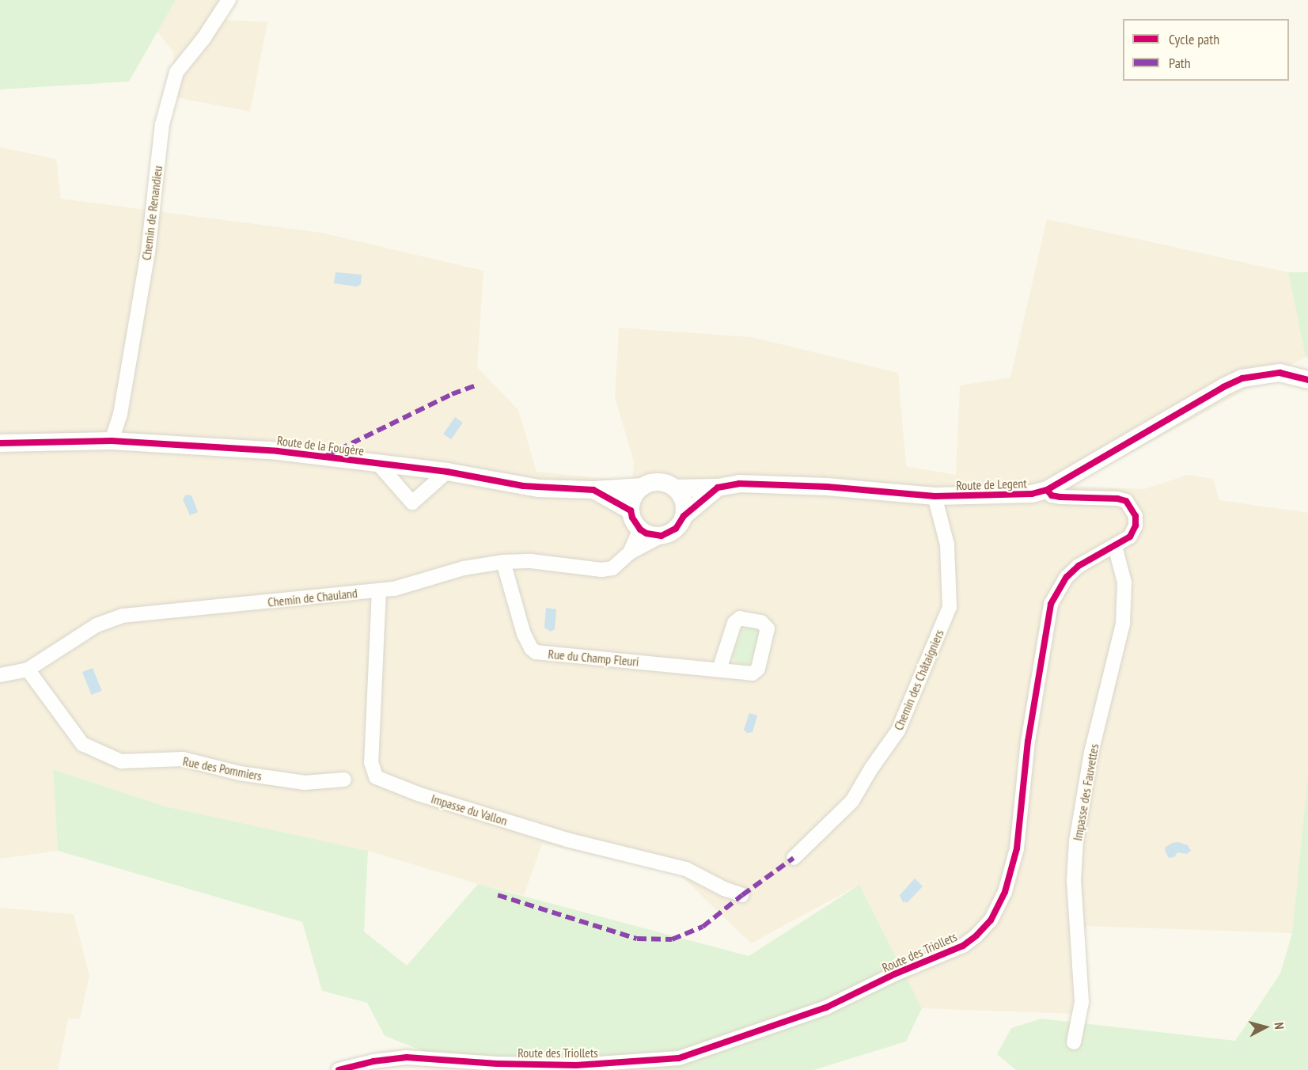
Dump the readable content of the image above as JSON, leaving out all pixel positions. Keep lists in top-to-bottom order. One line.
{"streets":{"street":["Chemin de Renandieu","Route de la Fougère","Route de Legent","Chemin de Chauland","Rue du Champ Fleuri","Chemin des Châtaigniers","Rue des Pommiers","Impasse des Fauvettes","Impasse du Vallon","Route des Triollets"]},"crossings":[["Chemin de Renandieu","Route de la Fougère"],["Route de la Fougère","Route de Legent"],["Route de la Fougère","Chemin de Chauland"],["Route de Legent","Chemin de Chauland"],["Route de Legent","Chemin des Châtaigniers"],["Route de Legent","Route des Triollets"],["Chemin de Chauland","Rue du Champ Fleuri"],["Chemin de Chauland","Rue des Pommiers"],["Chemin de Chauland","Impasse du Vallon"],["Impasse des Fauvettes","Route des Triollets"]],"legend":["Cycle path","Path"],"north":"right"}
